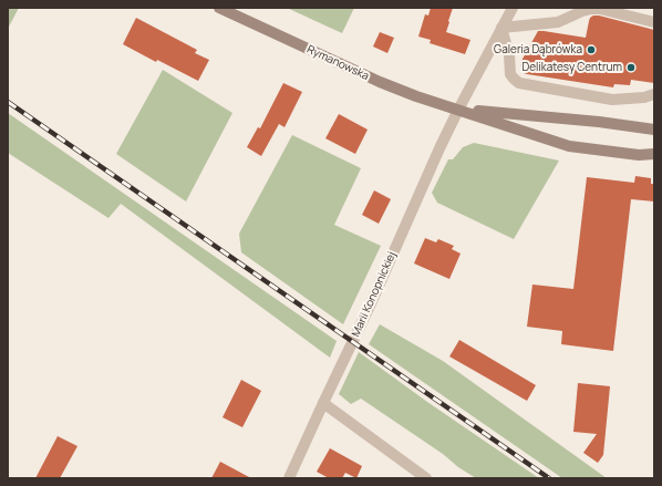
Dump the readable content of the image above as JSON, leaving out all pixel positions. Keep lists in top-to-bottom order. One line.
{"streets":{"main road":["Rymanowska"],"street":["Marii Konopnickiej"]},"crossings":[["Rymanowska","Marii Konopnickiej"]],"places":["Galeria Dąbrówka","Delikatesy Centrum"]}
